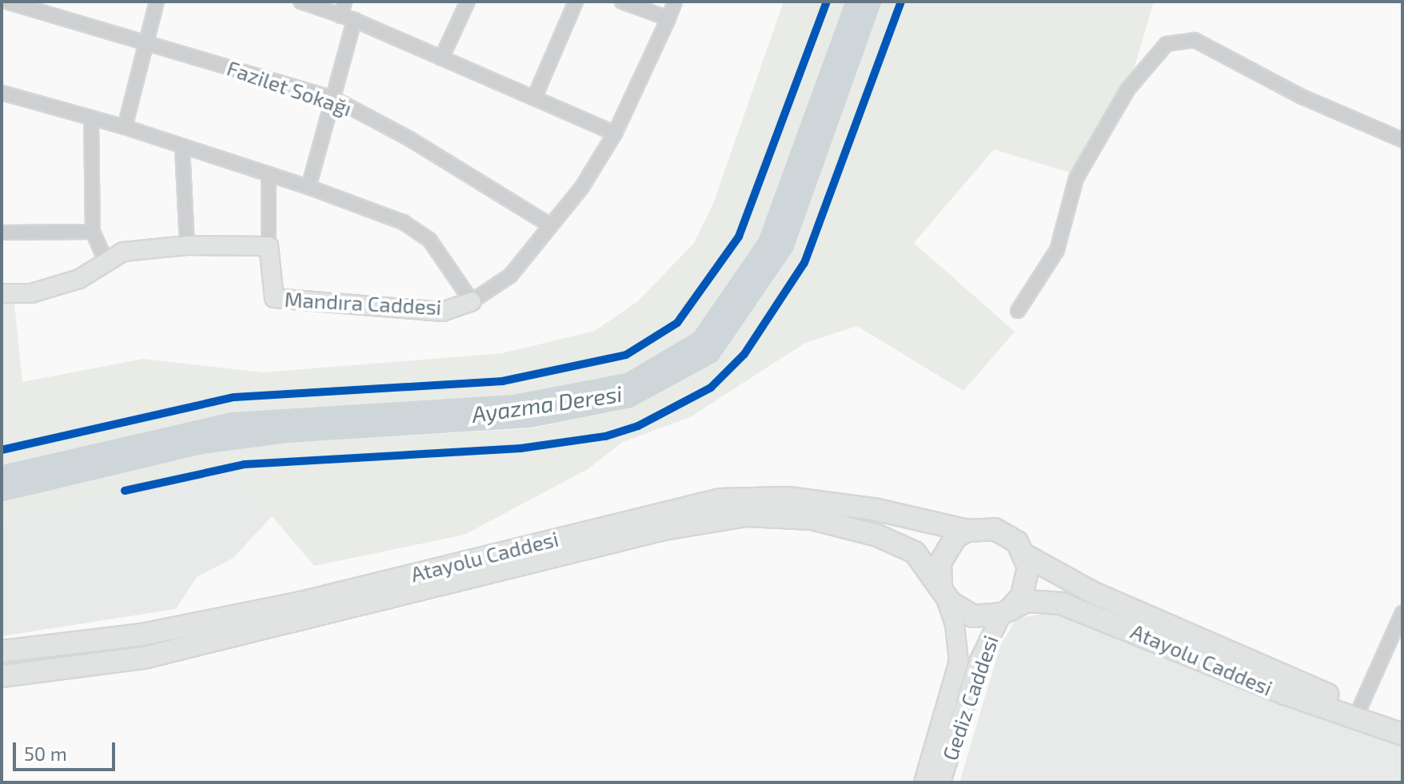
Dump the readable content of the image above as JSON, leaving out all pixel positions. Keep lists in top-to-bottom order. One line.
{"streets":{"main road":["Atayolu Caddesi"],"street":["Fazilet Sokağı","Mandıra Caddesi","Gediz Caddesi"]},"crossings":[["Atayolu Caddesi","Gediz Caddesi"]],"water":["Ayazma Deresi"],"scale_bar":"50 m"}
